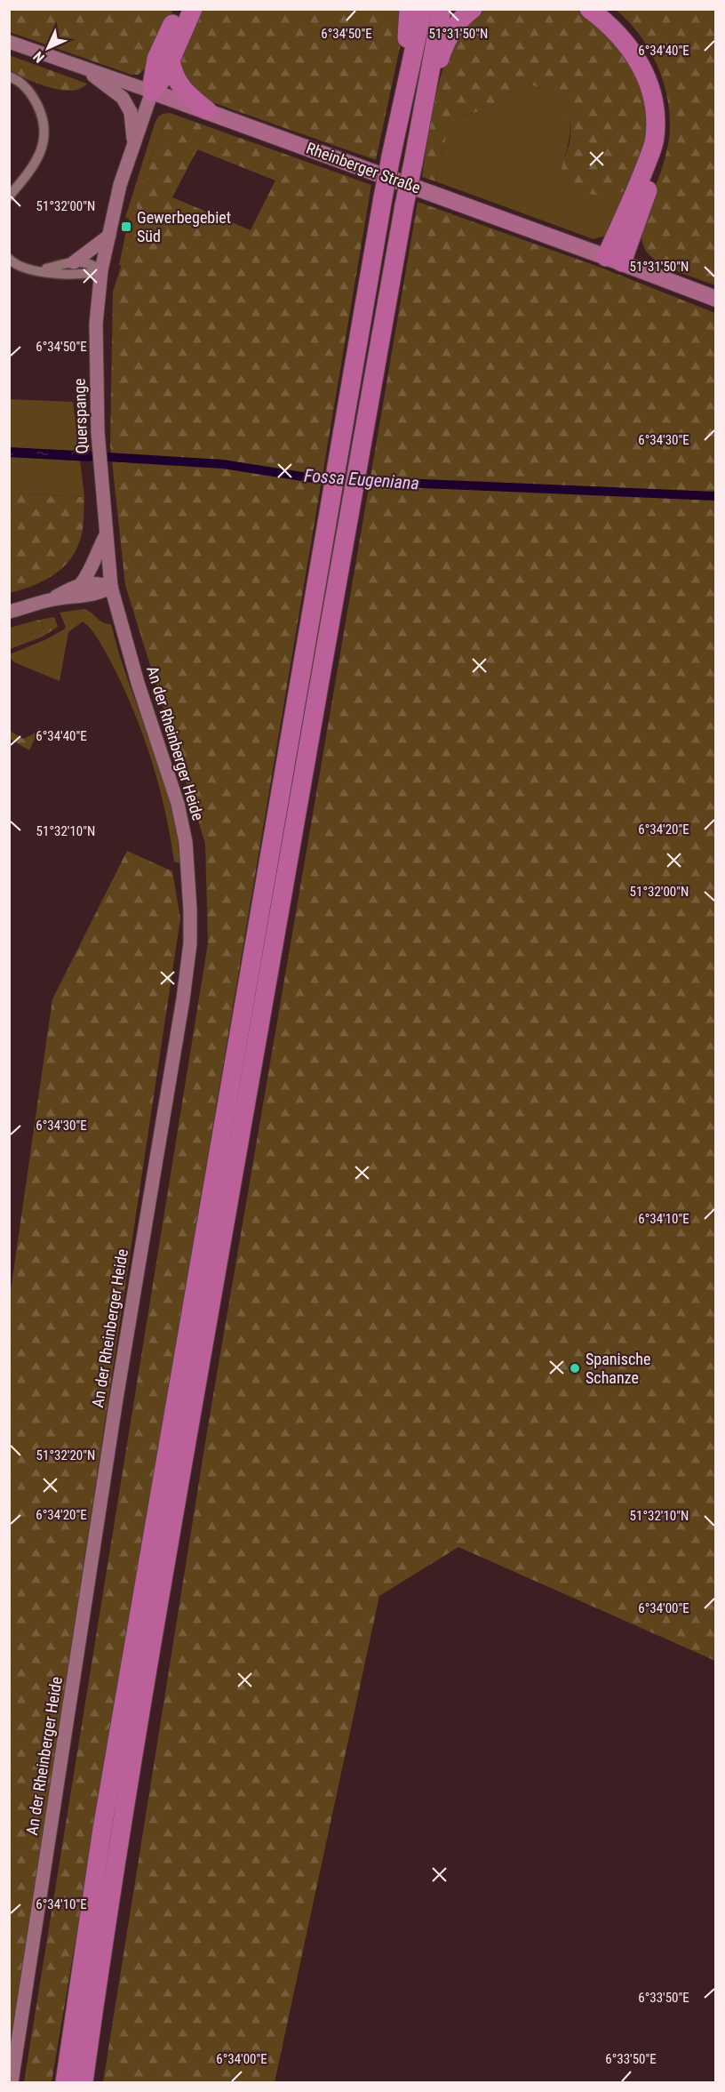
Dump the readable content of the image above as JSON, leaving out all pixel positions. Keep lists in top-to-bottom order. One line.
{"streets":{"main road":["Rheinberger Straße"],"street":["Querspange","An der Rheinberger Heide"]},"crossings":[["Rheinberger Straße","Querspange"],["Querspange","An der Rheinberger Heide"]],"water":["Fossa Eugeniana"],"places":{"transit":["Gewerbegebiet Süd"],"other":["Spanische Schanze"]},"north":"bottom left","coordinates":["6°34'50\"E","51°31'50\"N","6°34'40\"E","51°32'00\"N","6°34'30\"E","6°34'20\"E","51°32'10\"N","6°34'10\"E","51°32'20\"N","6°34'00\"E","6°33'50\"E"]}
